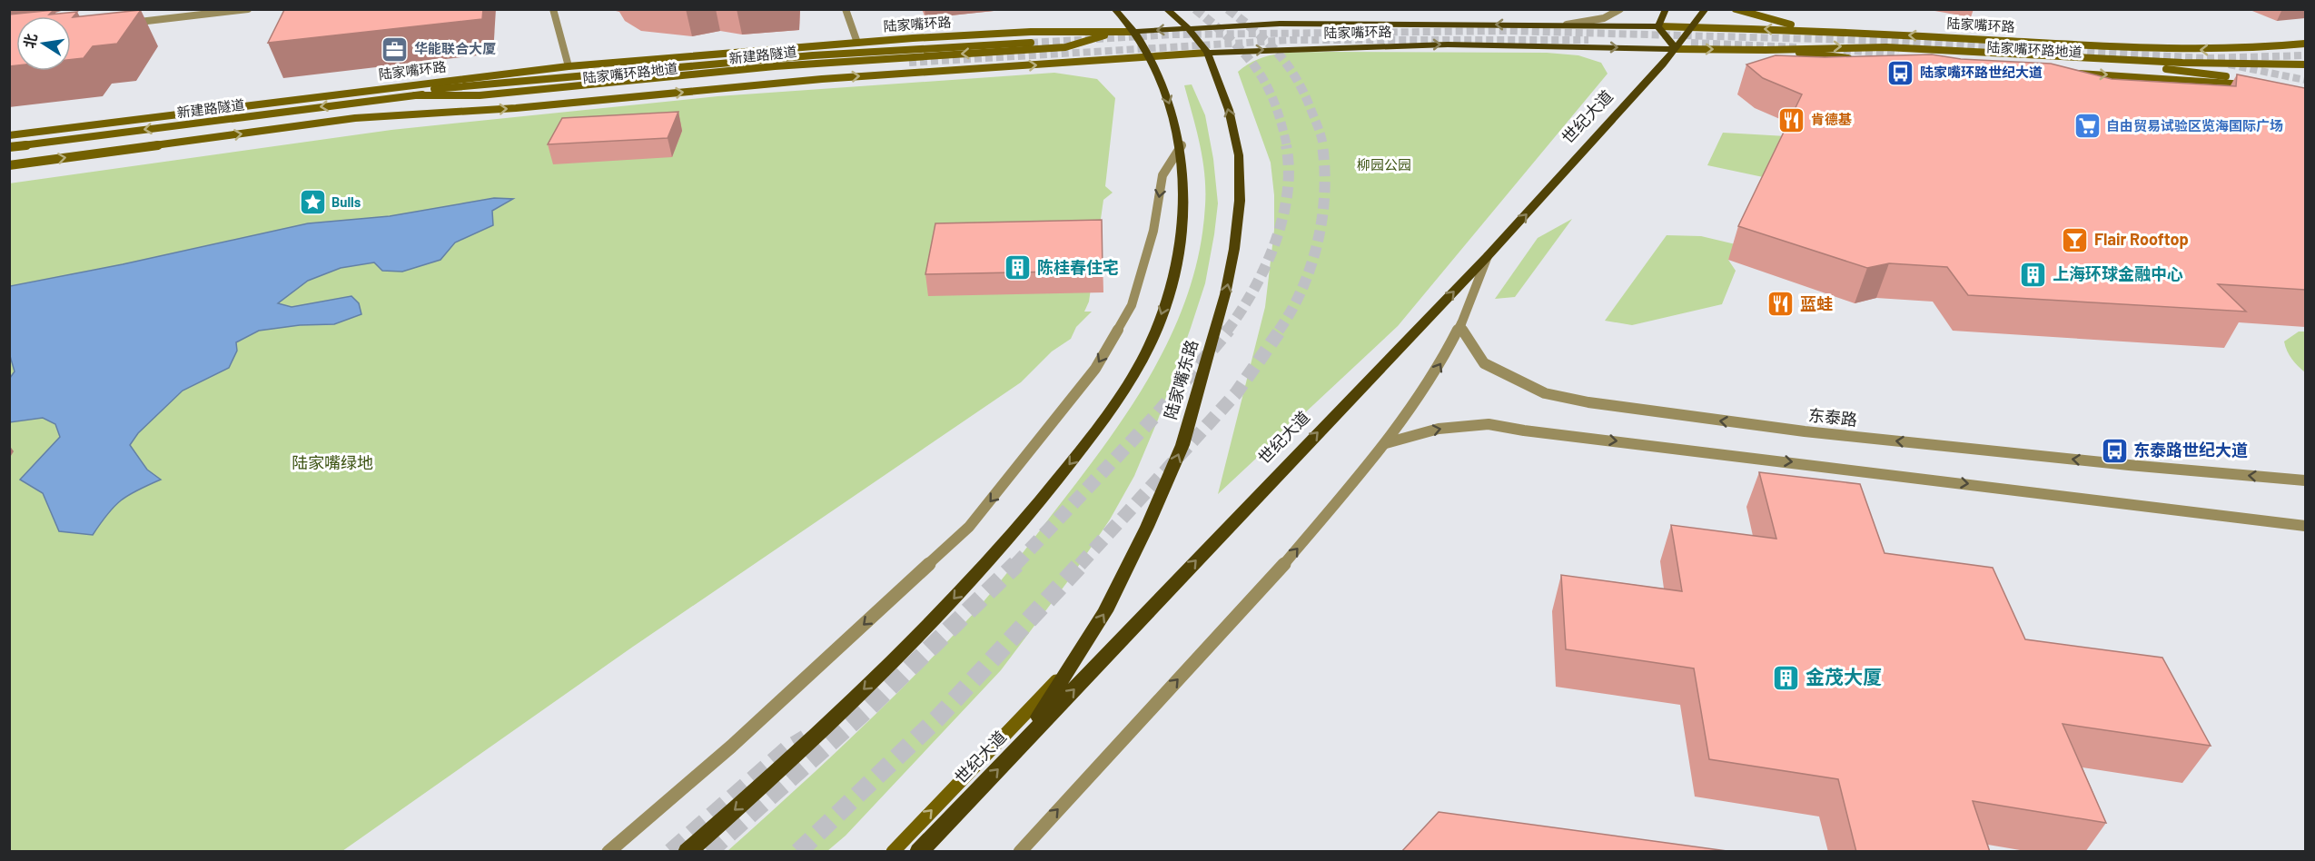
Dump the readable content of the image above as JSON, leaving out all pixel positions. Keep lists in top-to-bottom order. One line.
{"streets":{"main road":["陆家嘴环路","陆家嘴环路地道","新建路隧道","世纪大道","陆家嘴东路"],"street":["东泰路"]},"crossings":[["陆家嘴环路","陆家嘴环路地道"],["陆家嘴环路","新建路隧道"],["陆家嘴环路","世纪大道"],["陆家嘴环路","陆家嘴东路"],["世纪大道","陆家嘴东路"]],"one_way":["新建路隧道","世纪大道","陆家嘴东路"],"parks":["柳园公园","陆家嘴绿地"],"places":{"office":["华能联合大厦"],"bus stop":["陆家嘴环路世纪大道","东泰路世纪大道"],"restaurant":["肯德基","蓝蛙"],"supermarket":["自由贸易试验区览海国际广场"],"place":["Bulls"],"bar":["Flair Rooftop"],"building":["陈桂春住宅","上海环球金融中心","金茂大厦"]},"north":"left"}
